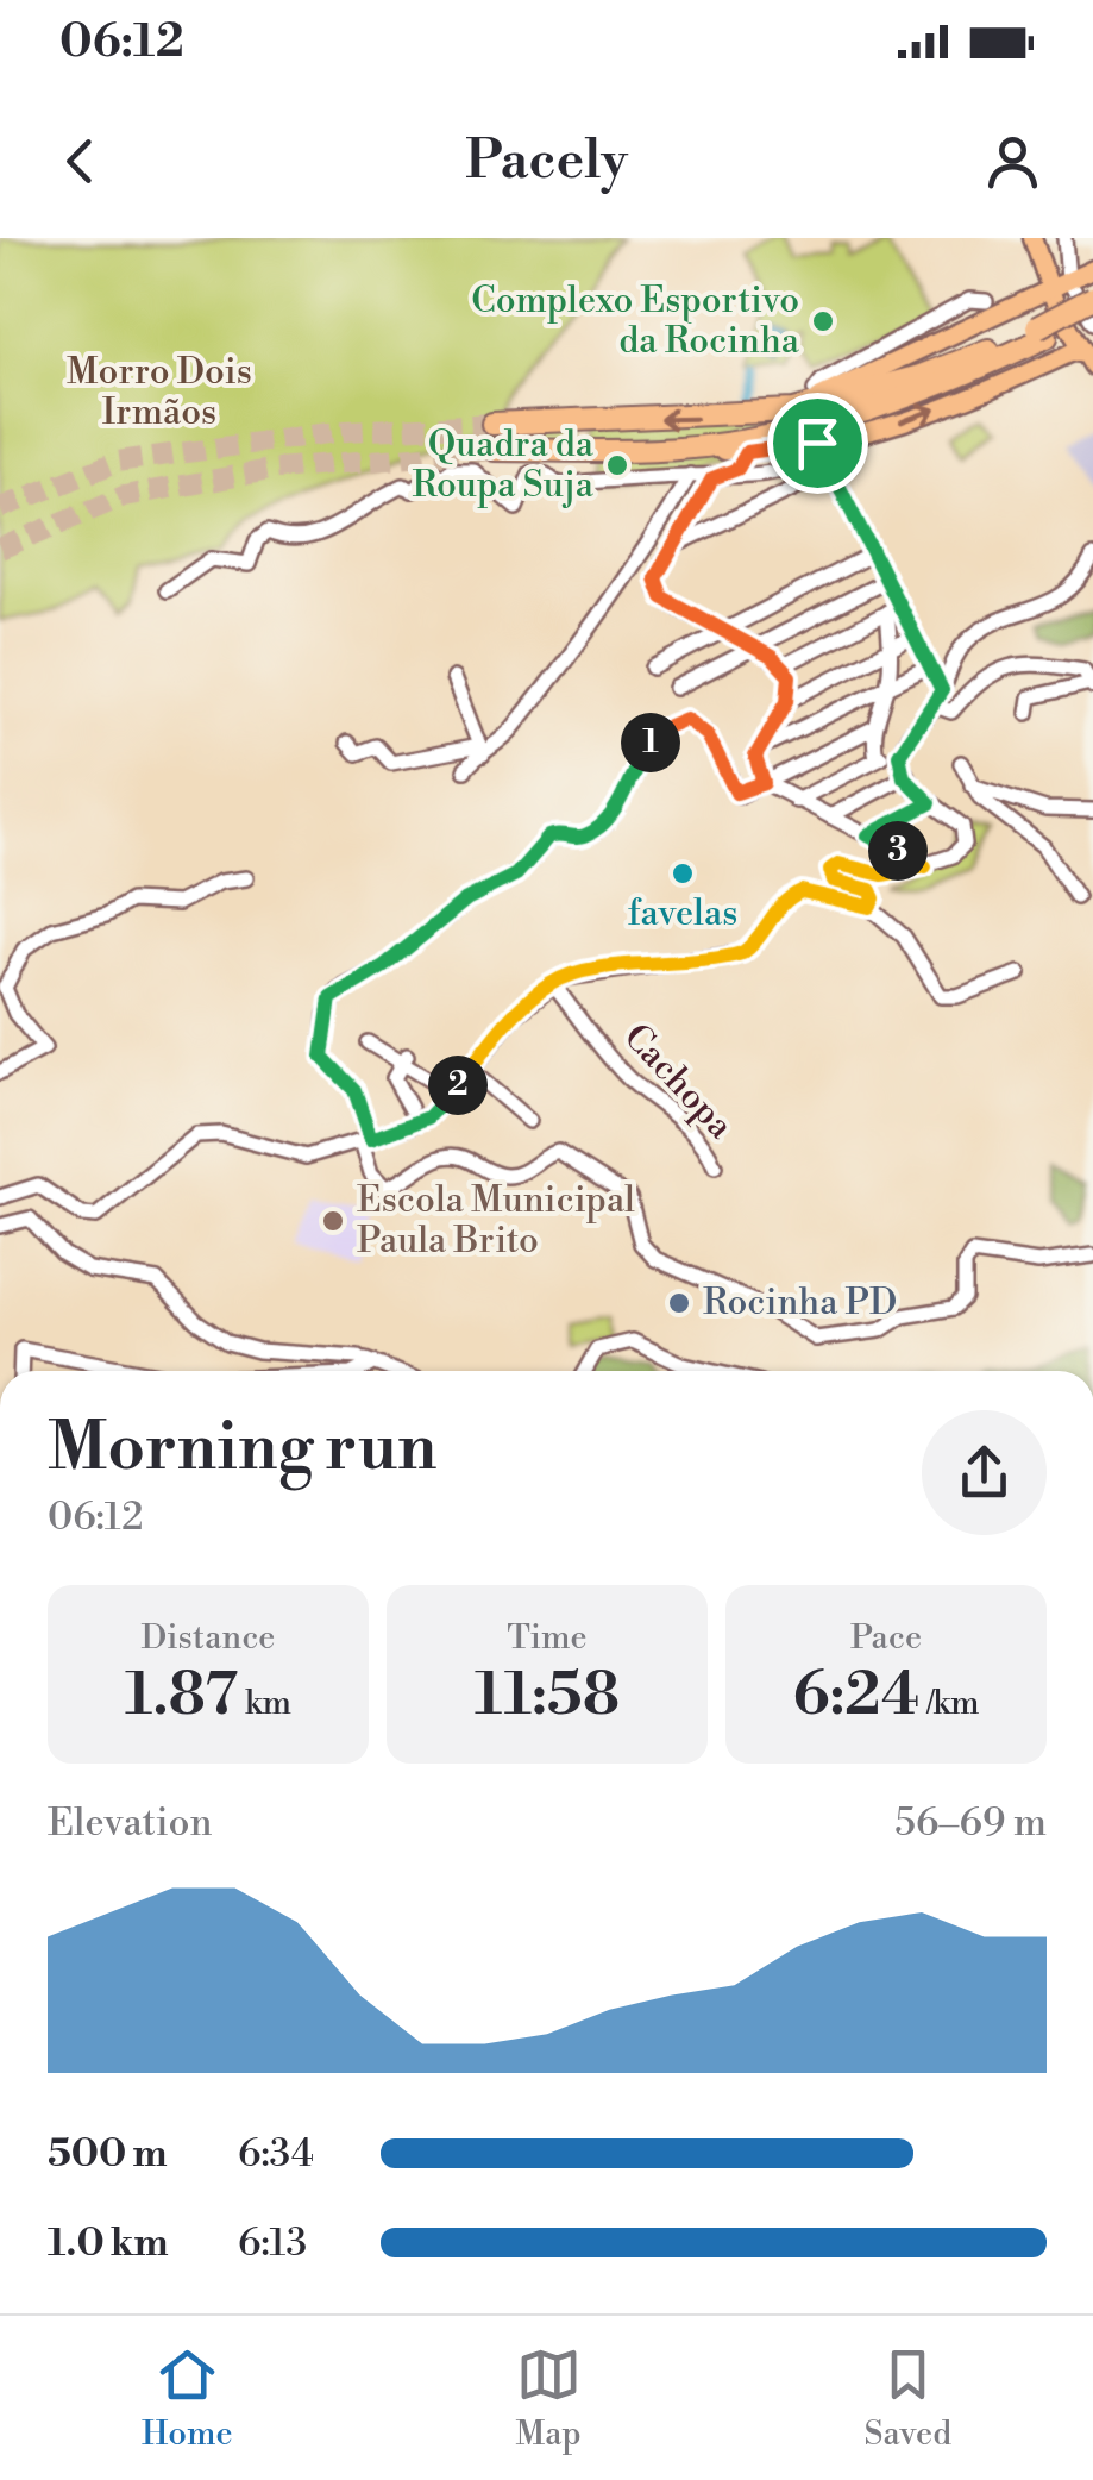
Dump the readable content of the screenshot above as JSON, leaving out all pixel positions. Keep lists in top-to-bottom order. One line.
{"streets":{"street":["Cachopa"]},"parks":["Morro Dois Irmãos"],"places":["Complexo Esportivo da Rocinha","Quadra da Roupa Suja","favelas","Escola Municipal Paula Brito","Rocinha PD"],"page":{"status":"06:12","header":"Pacely","pins":["1","3","2"],"heading":["Morning run","06:12"],"stats":[["Distance","1.87 km"],["Time","11:58"],["Pace","6:24 /km"]],"chart":["Elevation","56–69 m"],"list":[{"name":"500 m","note":"6:34"},{"name":"1.0 km","note":"6:13"}],"tabs":["Home","Map","Saved"]}}
